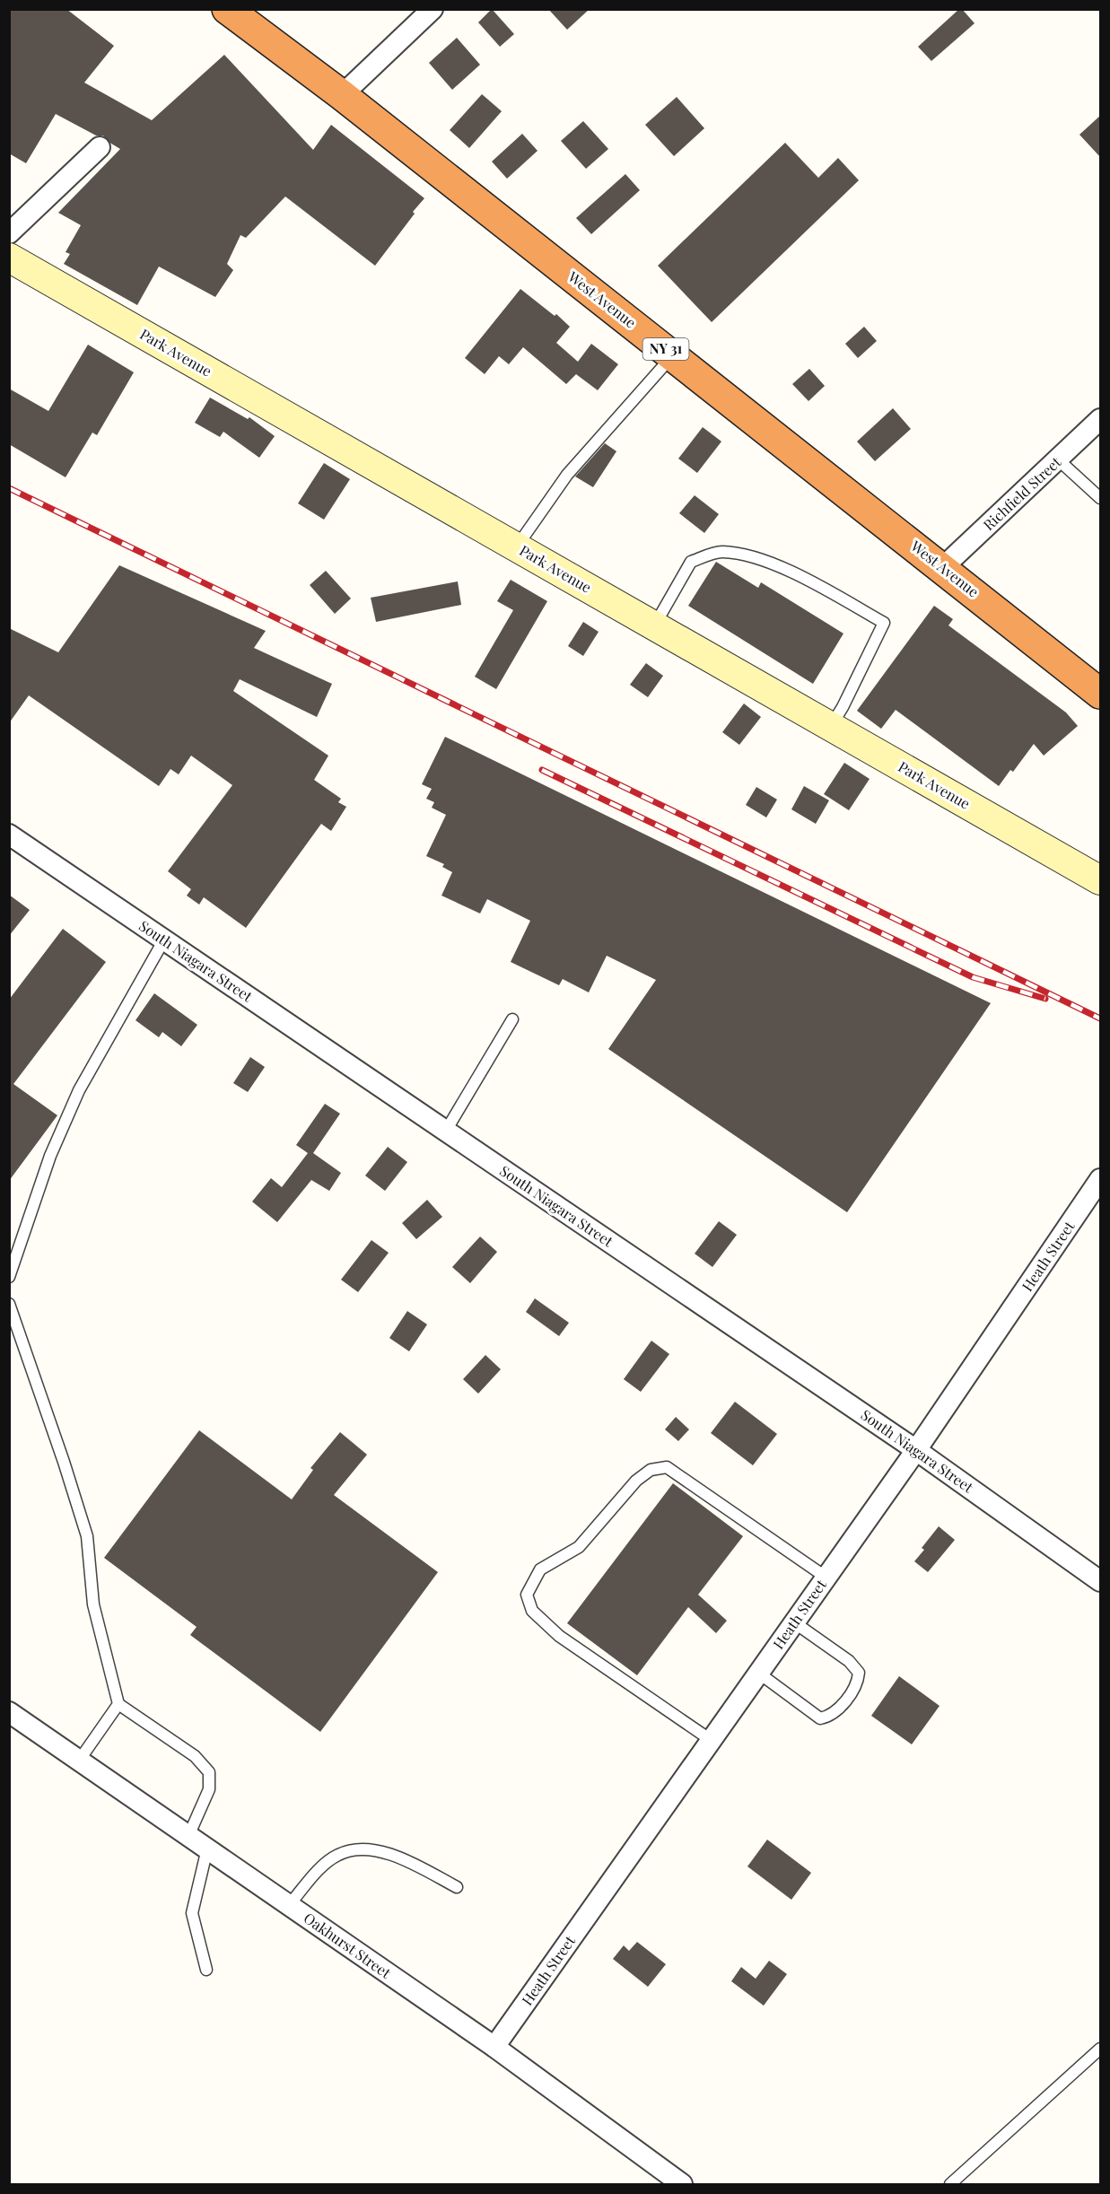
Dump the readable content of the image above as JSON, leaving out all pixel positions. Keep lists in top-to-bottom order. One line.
{"streets":{"highway":["West Avenue","NY 31"],"main road":["Park Avenue"],"street":["Richfield Street","South Niagara Street","Heath Street","Oakhurst Street"]},"crossings":[["West Avenue","Richfield Street"],["South Niagara Street","Heath Street"],["Heath Street","Oakhurst Street"]]}
